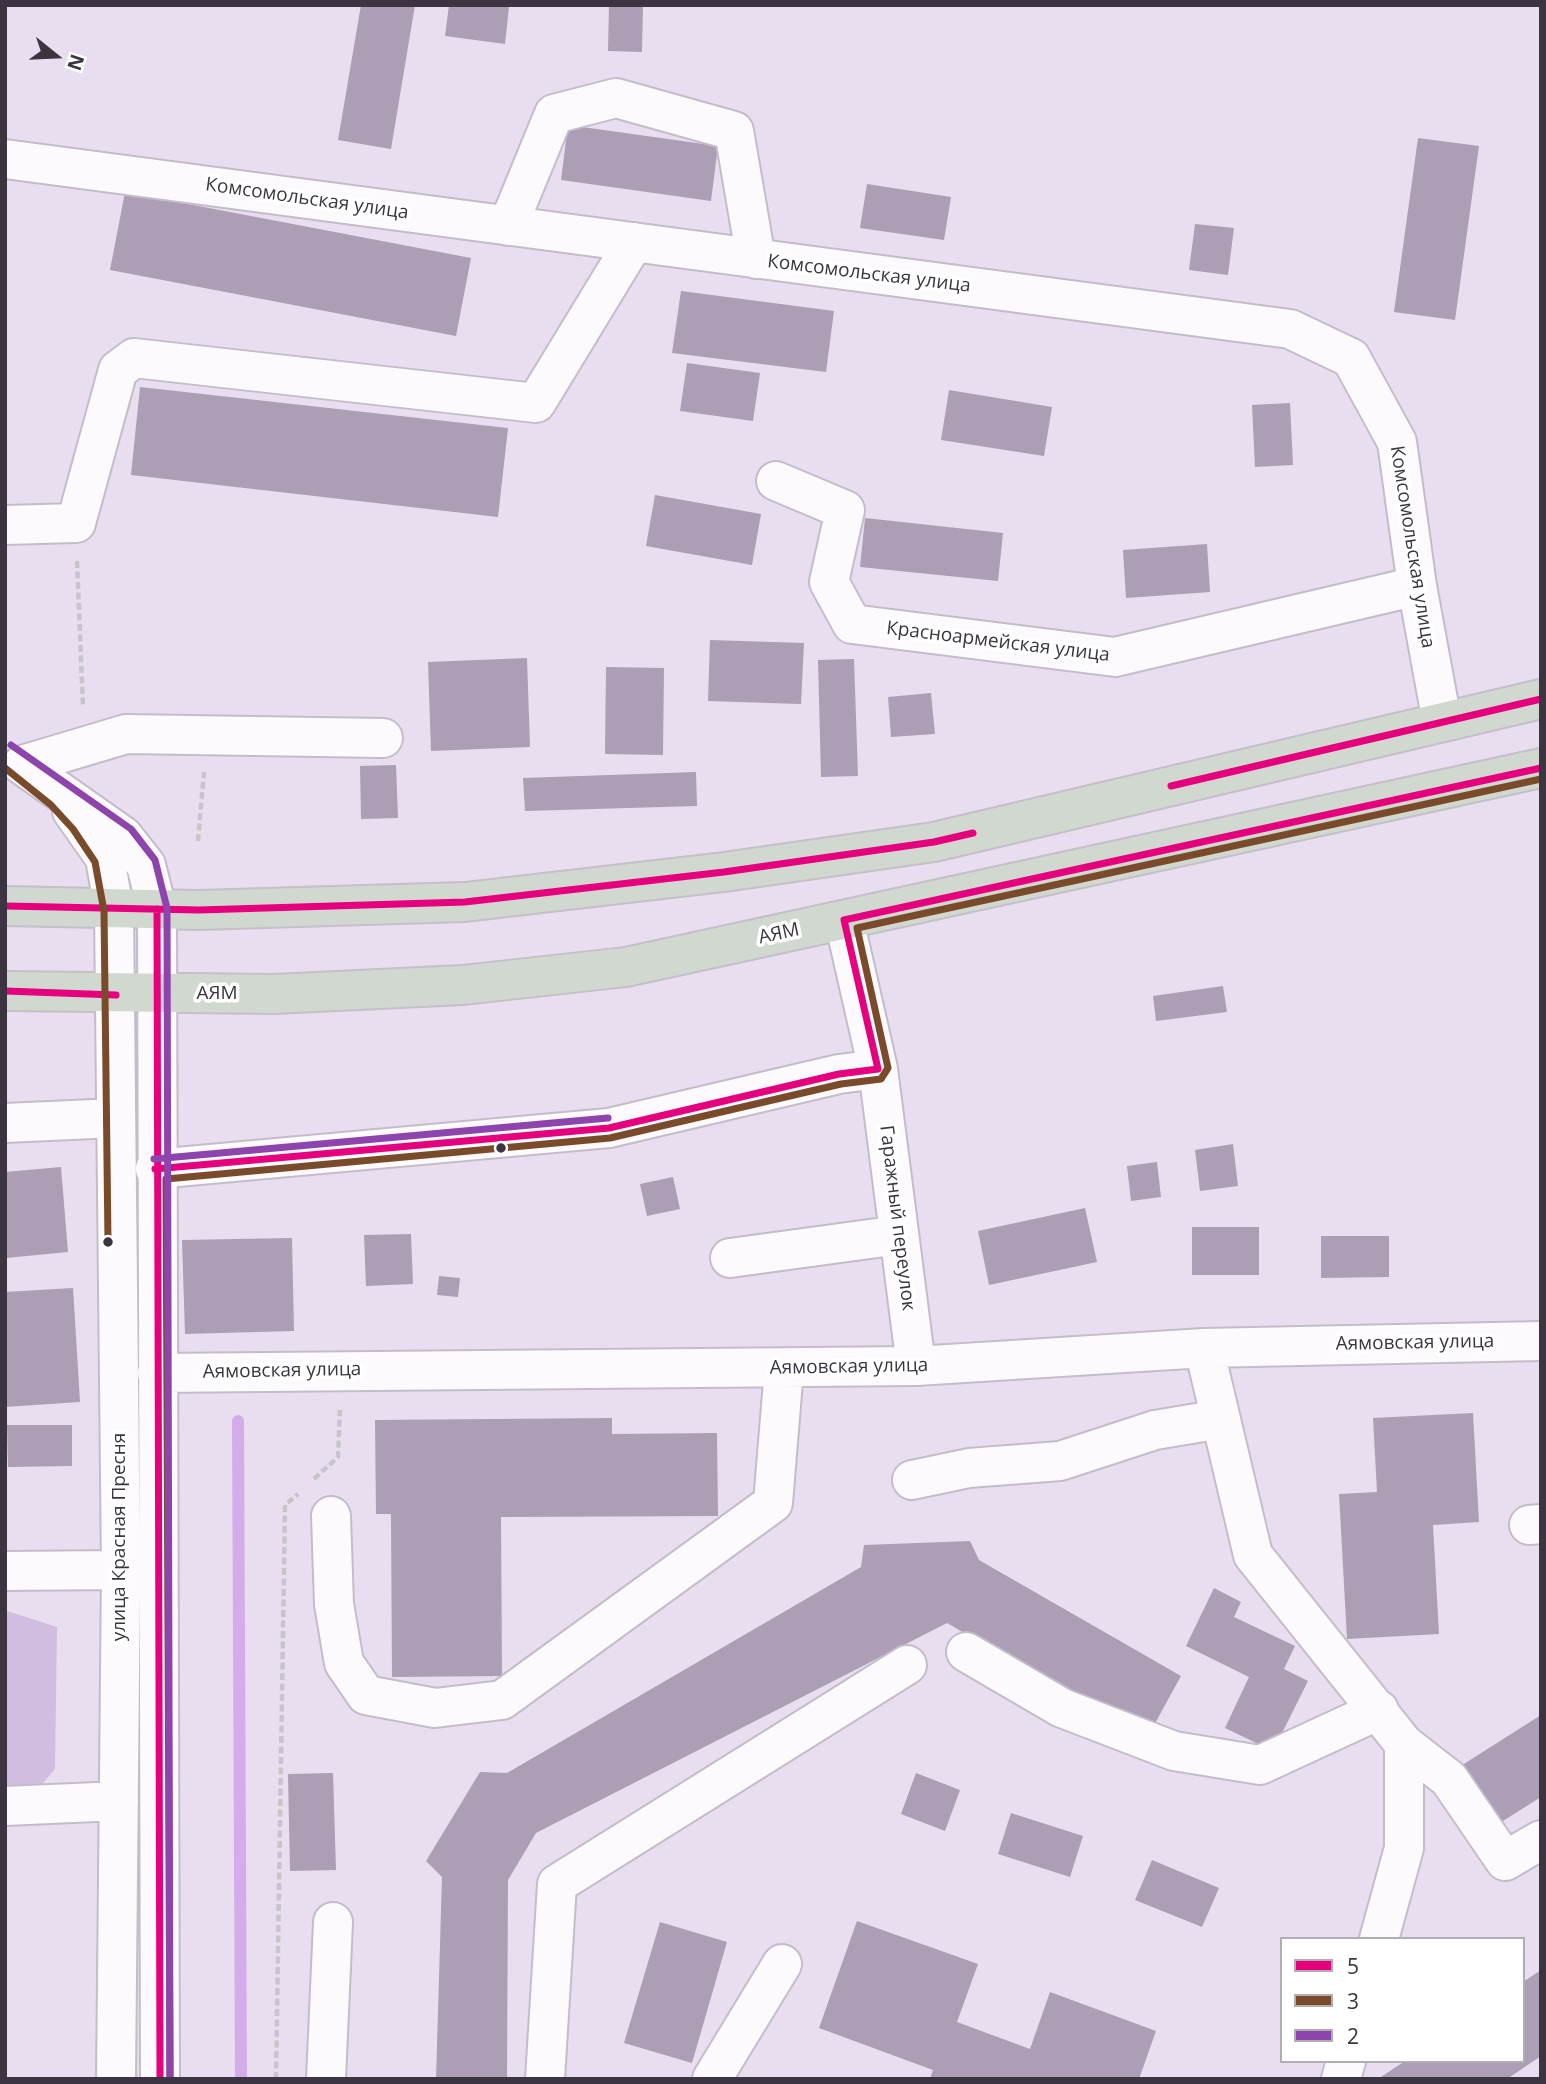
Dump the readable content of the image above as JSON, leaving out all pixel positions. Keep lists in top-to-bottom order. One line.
{"streets":{"highway":["АЯМ"],"street":["Комсомольская улица","Красноармейская улица","Гаражный переулок","Аямовская улица","улица Красная Пресня"]},"crossings":[["Комсомольская улица","Красноармейская улица"],["АЯМ","Гаражный переулок"],["АЯМ","улица Красная Пресня"],["Гаражный переулок","Аямовская улица"],["Аямовская улица","улица Красная Пресня"]],"lines":["transit line 5","transit line 2","transit line 3"],"legend":["5","3","2"],"north":"right"}
